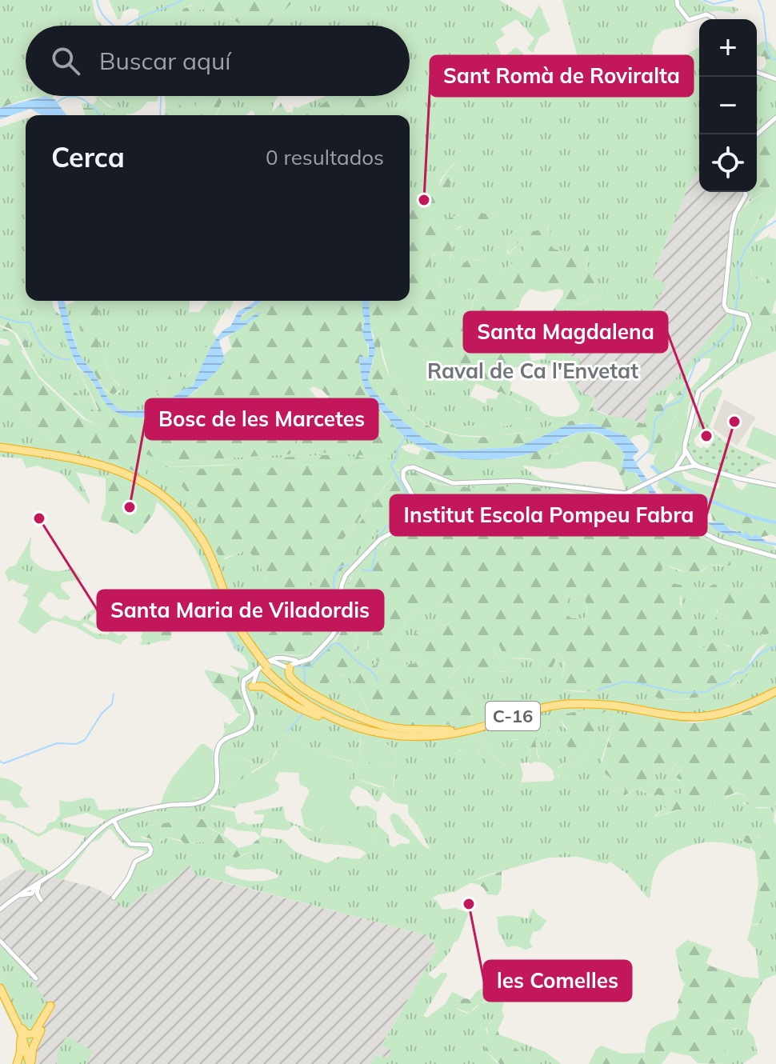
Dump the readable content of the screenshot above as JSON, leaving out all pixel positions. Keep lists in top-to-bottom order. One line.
{"streets":{"highway":["C-16"]},"districts":["Raval de Ca l'Envetat"],"places":["Sant Romà de Roviralta","Institut Escola Pompeu Fabra","Santa Magdalena","Bosc de les Marcetes","Santa Maria de Viladordis","les Comelles"],"page":{"map_buttons":["+","−"],"search":"Buscar aquí","heading":["Cerca","0 resultados"]}}
